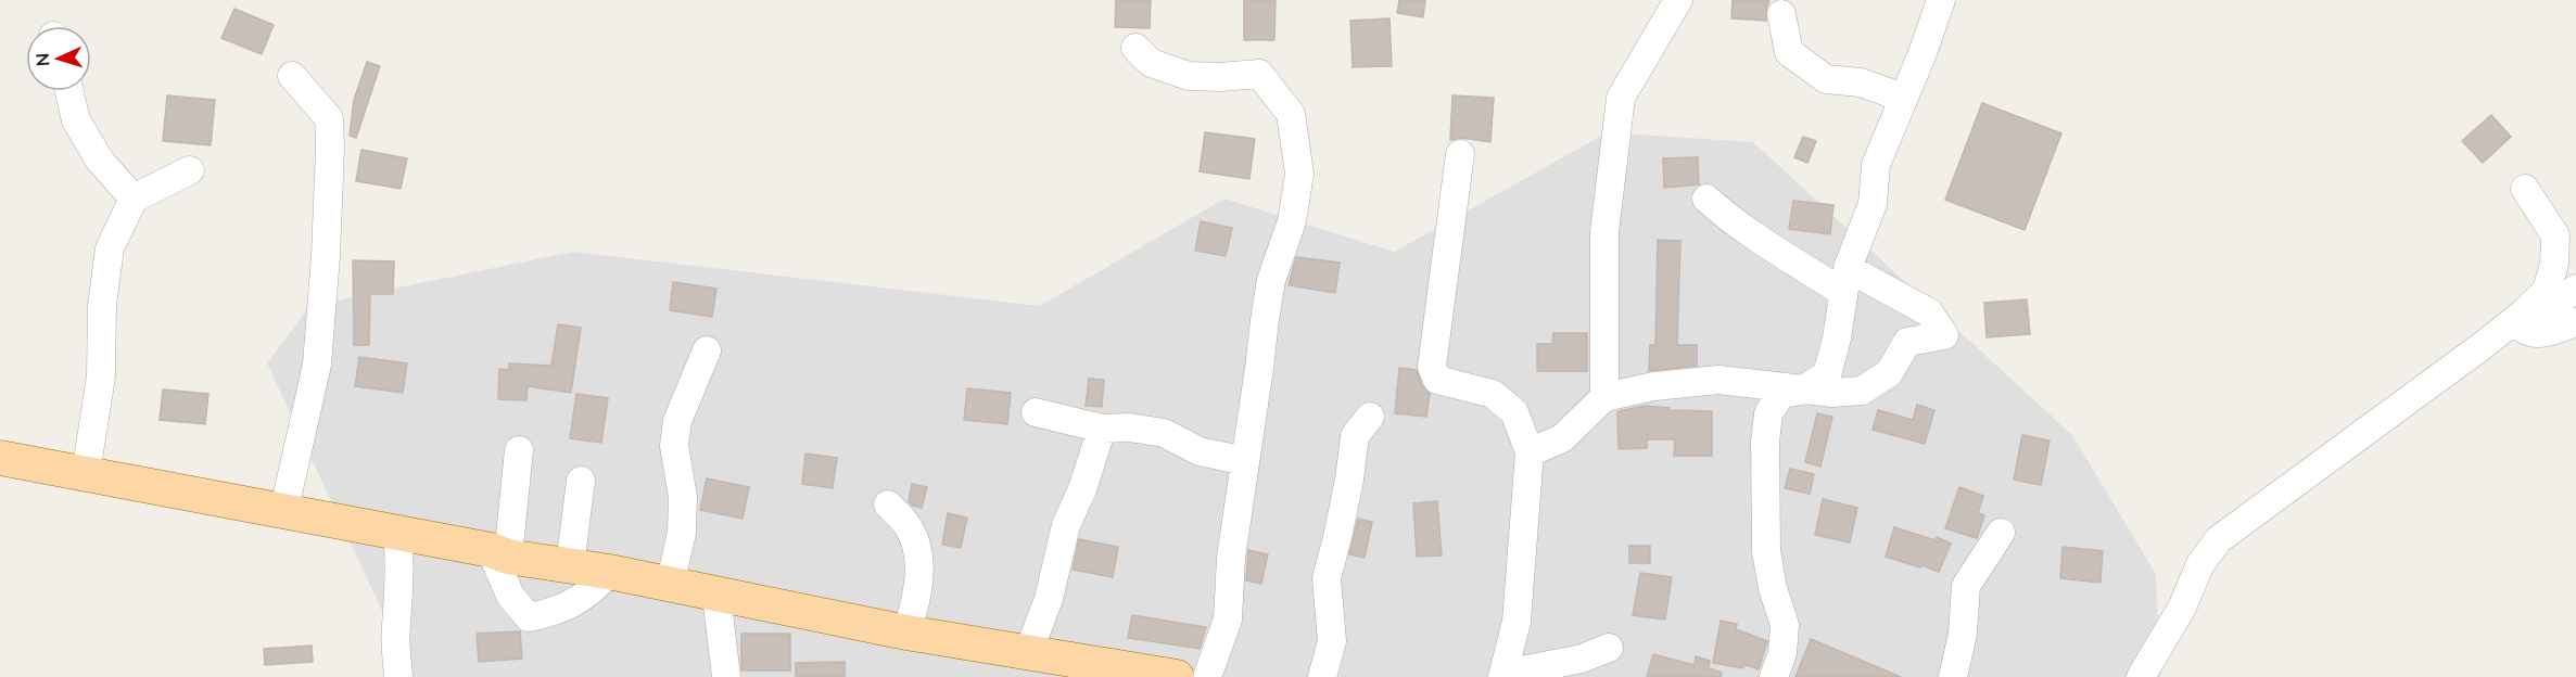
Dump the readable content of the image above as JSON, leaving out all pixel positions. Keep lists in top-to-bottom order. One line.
{"north":"left"}
